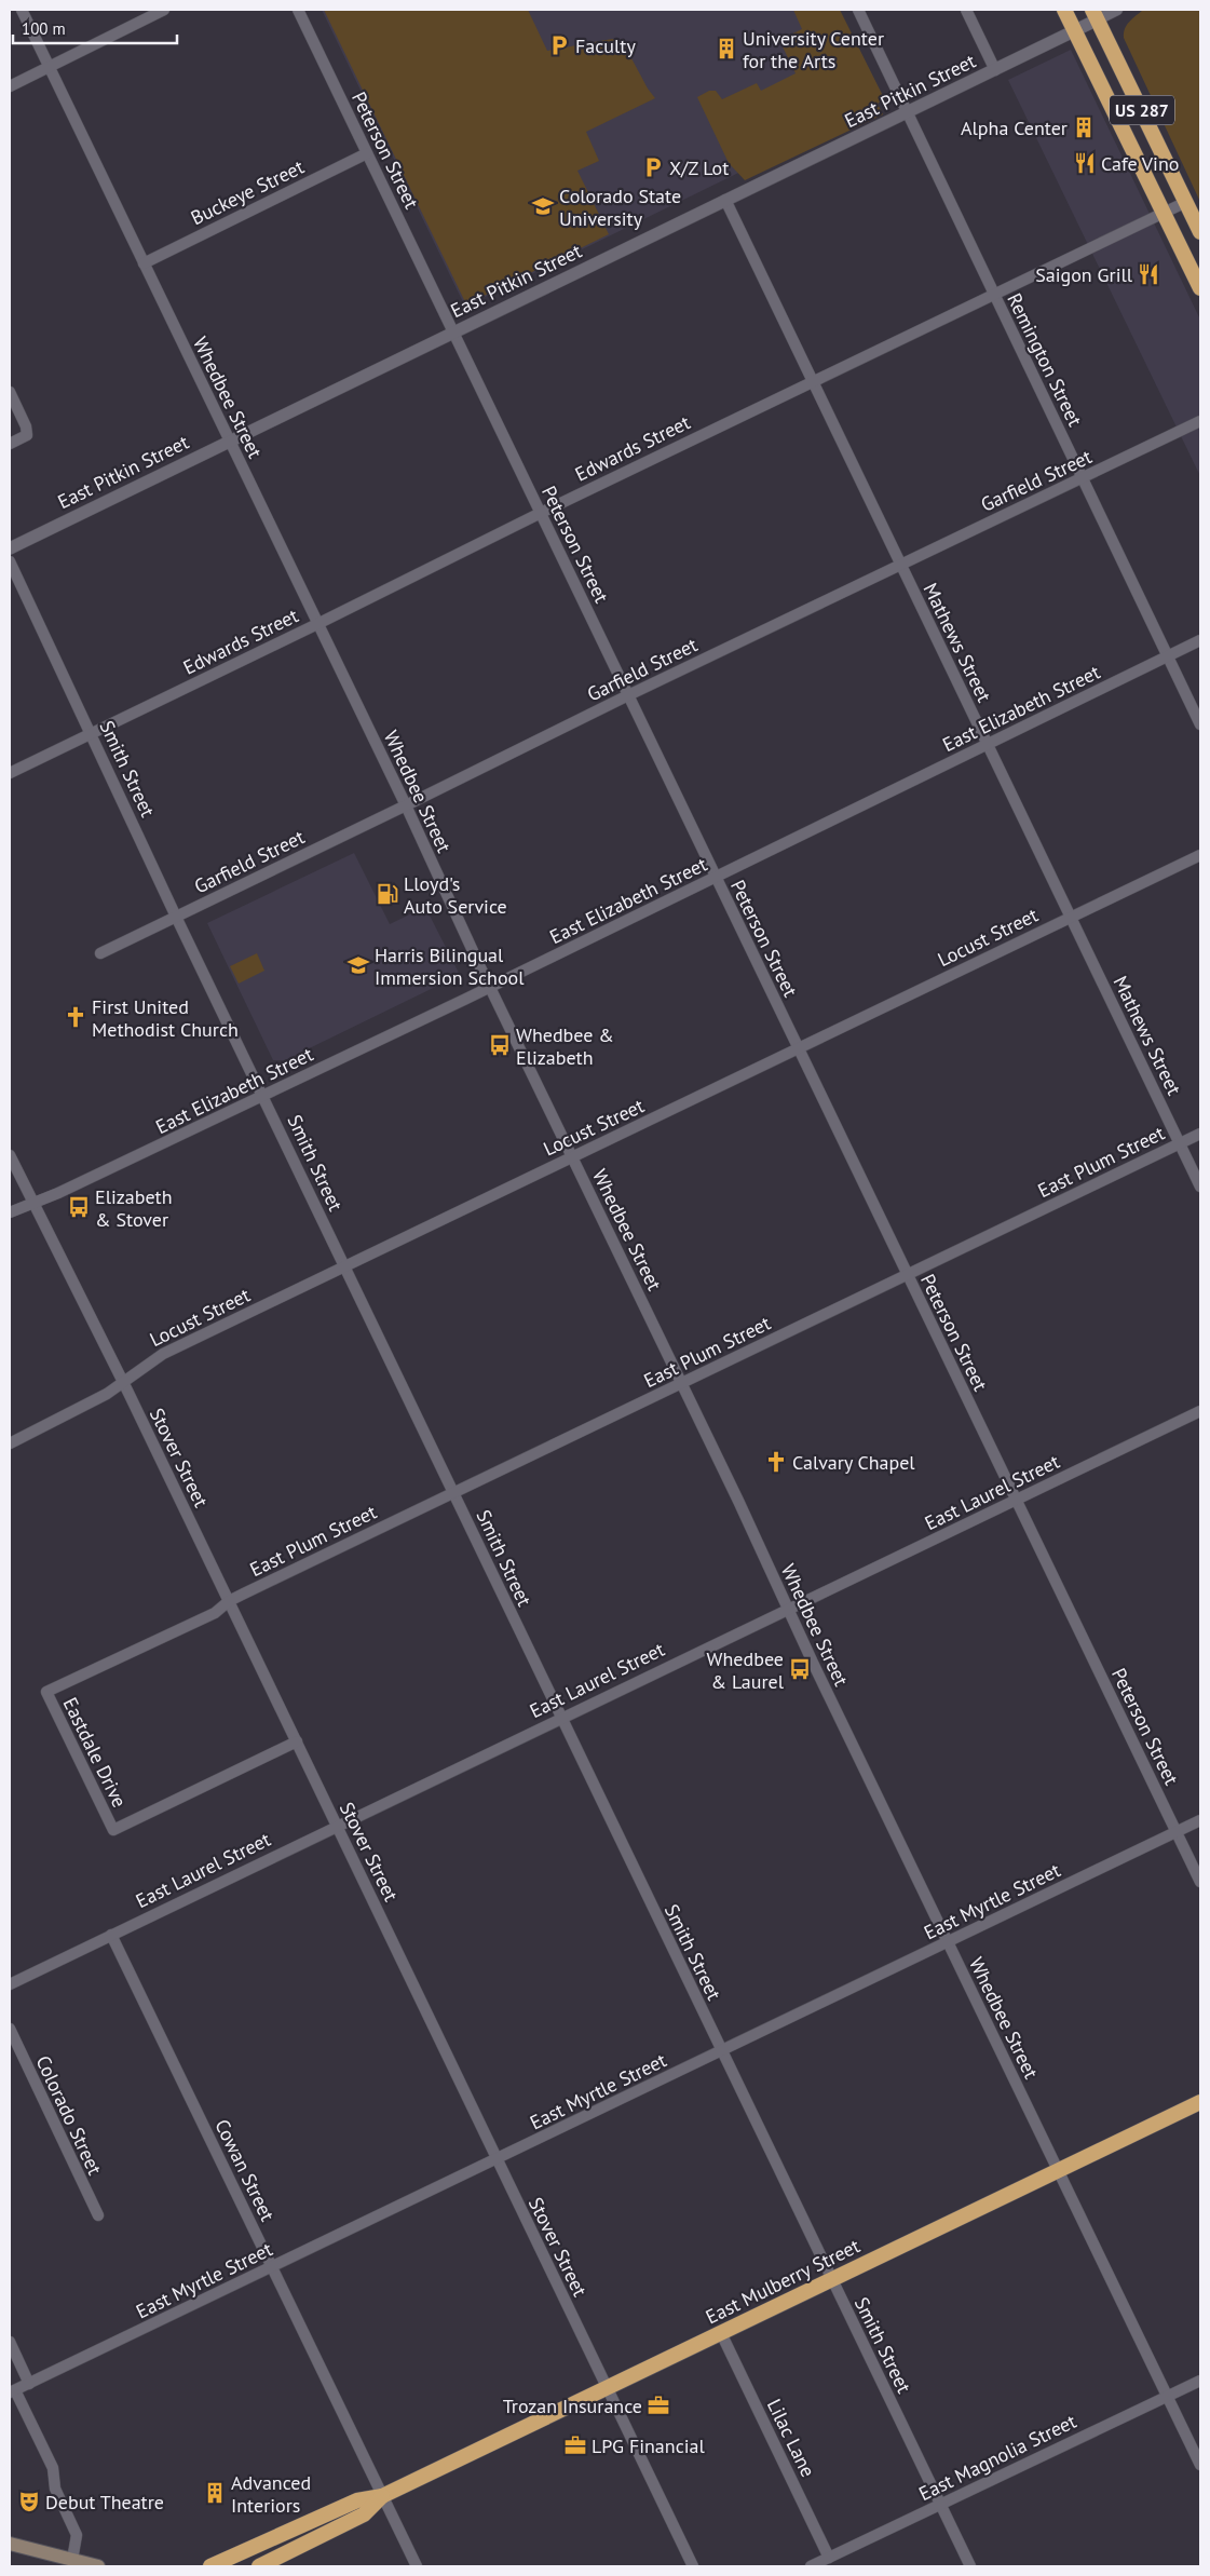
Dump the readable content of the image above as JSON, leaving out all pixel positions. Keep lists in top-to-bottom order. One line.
{"streets":{"highway":["US 287","East Mulberry Street"],"street":["East Pitkin Street","Peterson Street","Buckeye Street","Remington Street","Whedbee Street","Edwards Street","Garfield Street","Mathews Street","East Elizabeth Street","Smith Street","Locust Street","East Plum Street","Stover Street","East Laurel Street","Eastdale Drive","East Myrtle Street","Colorado Street","Cowan Street","Lilac Lane","East Magnolia Street"]},"crossings":[["East Pitkin Street","US 287"],["East Pitkin Street","Peterson Street"],["East Pitkin Street","Remington Street"],["East Pitkin Street","Whedbee Street"],["East Pitkin Street","Mathews Street"],["US 287","Edwards Street"],["Peterson Street","Buckeye Street"],["Peterson Street","Edwards Street"],["Peterson Street","Garfield Street"],["Peterson Street","East Elizabeth Street"],["Peterson Street","Locust Street"],["Peterson Street","East Plum Street"],["Peterson Street","East Laurel Street"],["Peterson Street","East Myrtle Street"],["Buckeye Street","Whedbee Street"],["Remington Street","Edwards Street"],["Remington Street","Garfield Street"],["Remington Street","East Elizabeth Street"],["Whedbee Street","Edwards Street"],["Whedbee Street","Garfield Street"],["Whedbee Street","East Elizabeth Street"],["Whedbee Street","Locust Street"],["Whedbee Street","East Plum Street"],["Whedbee Street","East Laurel Street"],["Whedbee Street","East Myrtle Street"],["Whedbee Street","East Mulberry Street"],["Whedbee Street","East Magnolia Street"],["Edwards Street","Mathews Street"],["Edwards Street","Smith Street"],["Garfield Street","Mathews Street"],["Garfield Street","Smith Street"],["Mathews Street","East Elizabeth Street"],["Mathews Street","Locust Street"],["Mathews Street","East Plum Street"],["East Elizabeth Street","Smith Street"],["East Elizabeth Street","Stover Street"],["Smith Street","Locust Street"],["Smith Street","East Plum Street"],["Smith Street","East Laurel Street"],["Smith Street","East Myrtle Street"],["Smith Street","East Mulberry Street"],["Smith Street","East Magnolia Street"],["Locust Street","Stover Street"],["East Plum Street","Stover Street"],["East Plum Street","Eastdale Drive"],["Stover Street","East Laurel Street"],["Stover Street","Eastdale Drive"],["Stover Street","East Myrtle Street"],["Stover Street","East Mulberry Street"],["East Laurel Street","Cowan Street"],["East Myrtle Street","Cowan Street"],["Cowan Street","East Mulberry Street"],["East Mulberry Street","Lilac Lane"],["Lilac Lane","East Magnolia Street"]],"places":{"parking":["Faculty","X/Z Lot"],"building":["University Center for the Arts","Alpha Center","Advanced Interiors"],"restaurant":["Cafe Vino","Saigon Grill"],"school or university":["Colorado State University","Harris Bilingual Immersion School"],"fuel station":["Lloyd's Auto Service"],"church":["First United Methodist Church","Calvary Chapel"],"bus stop":["Whedbee & Elizabeth","Elizabeth & Stover","Whedbee & Laurel"],"office":["Trozan Insurance","LPG Financial"],"theatre":["Debut Theatre"]},"scale_bar":"100 m"}
